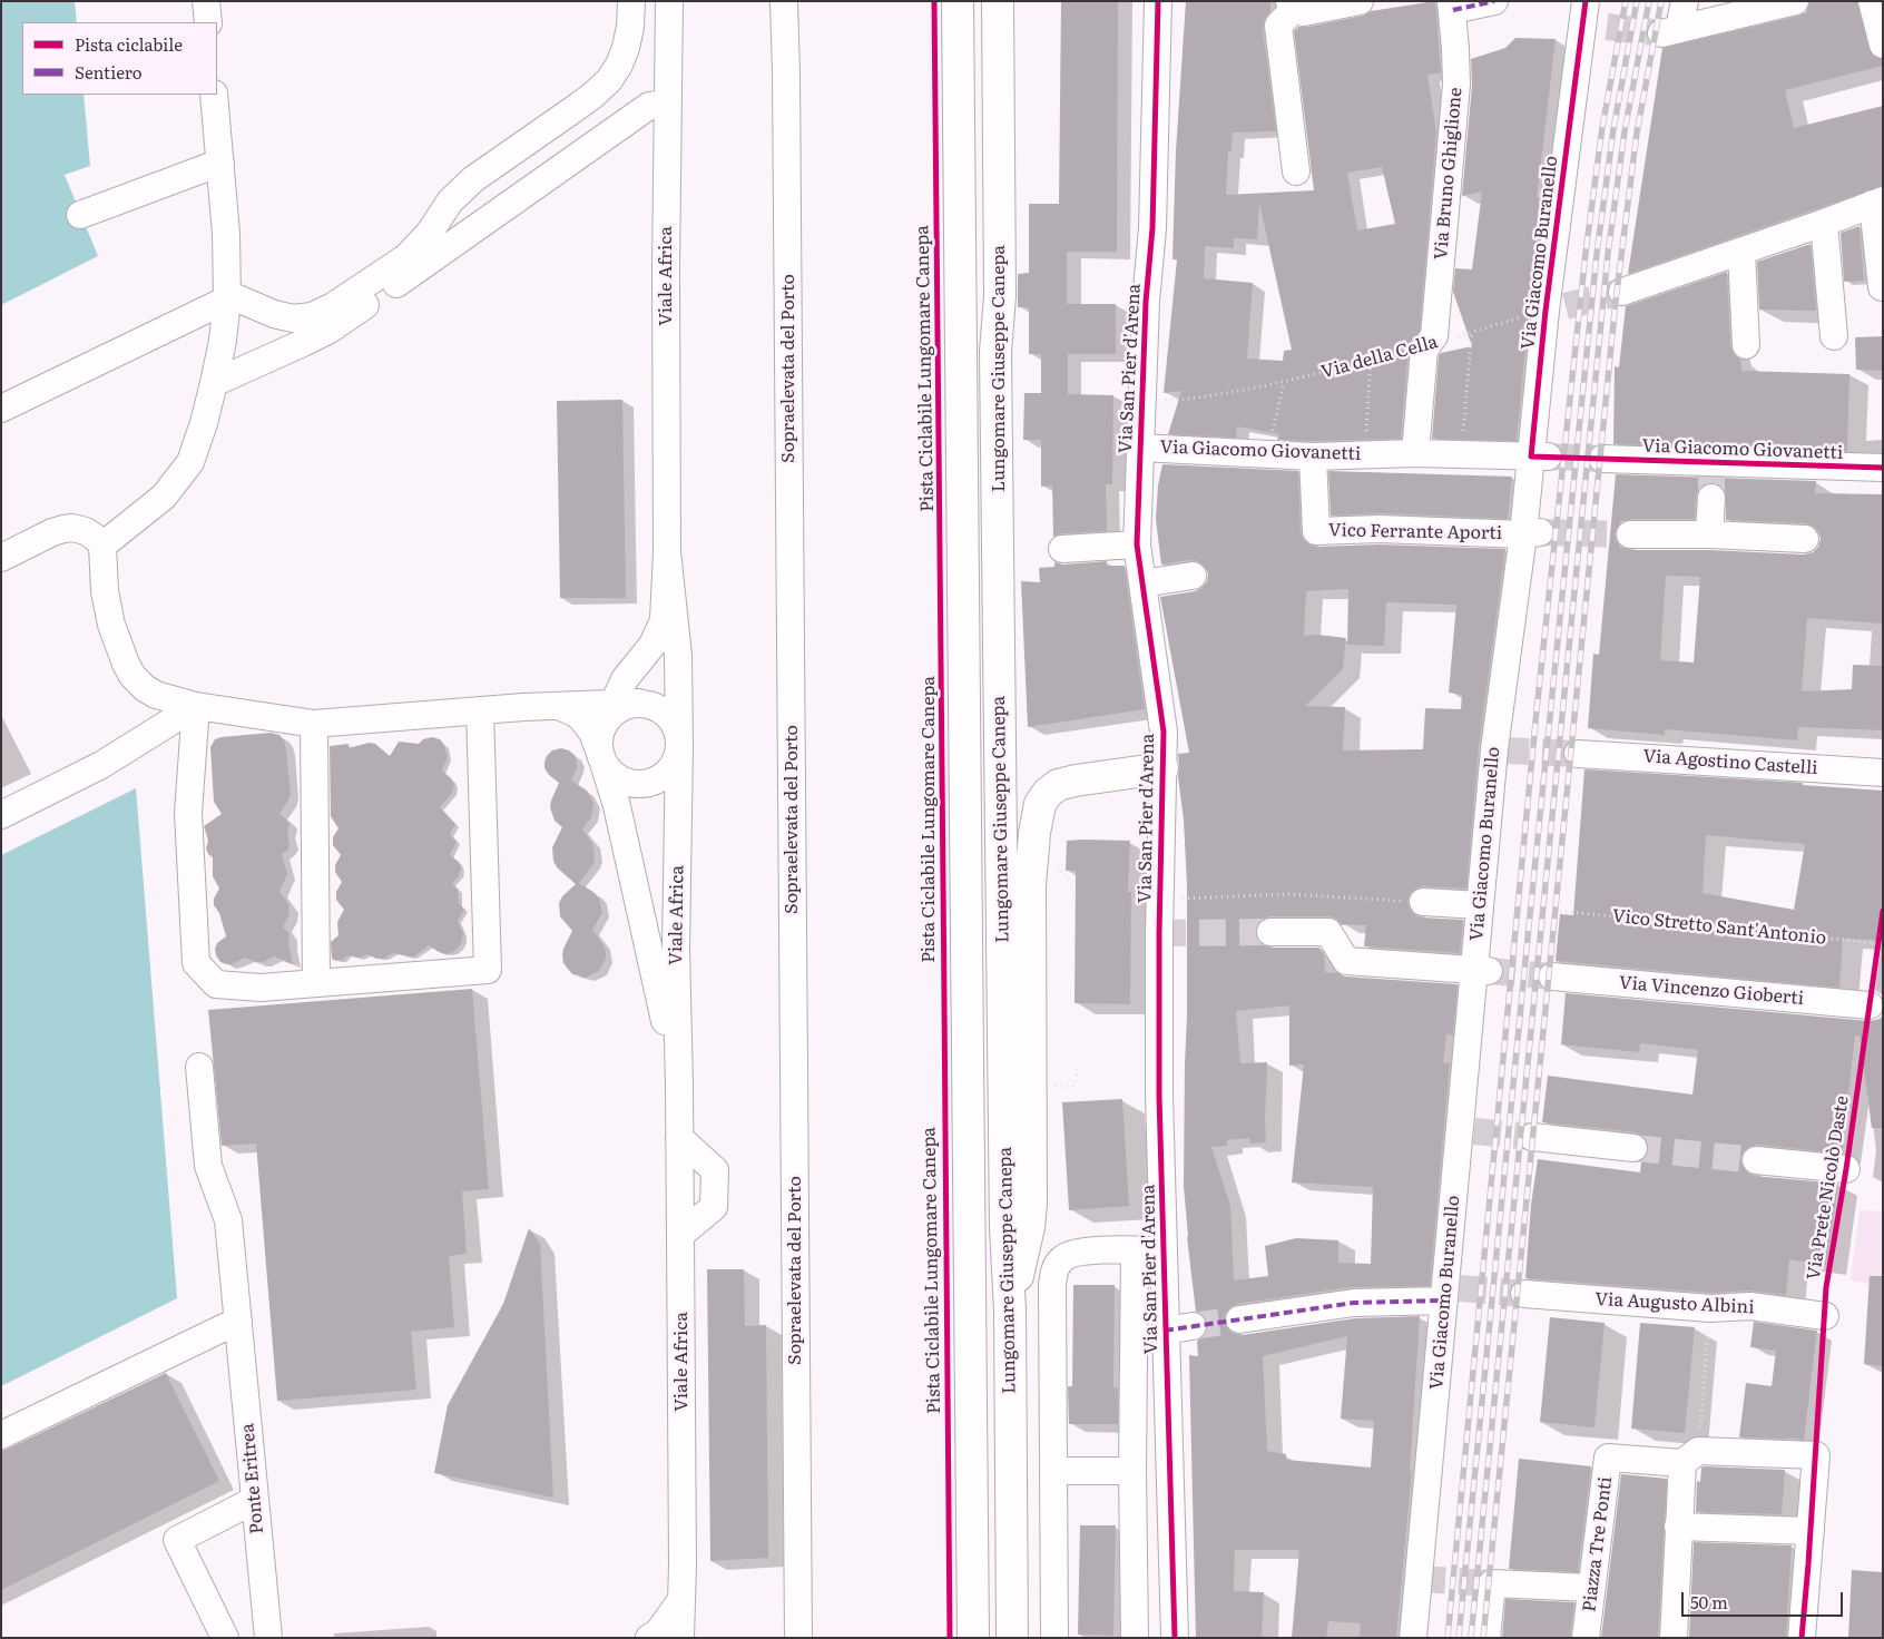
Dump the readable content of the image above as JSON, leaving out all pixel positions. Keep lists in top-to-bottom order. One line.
{"streets":{"highway":["Lungomare Giuseppe Canepa"],"street":["Via Bruno Ghiglione","Via Giacomo Buranello","Viale Africa","Sopraelevata del Porto","Via San Pier d'Arena","Via Giacomo Giovanetti","Vico Ferrante Aporti","Via Agostino Castelli","Via Vincenzo Gioberti","Via Prete Nicolò Daste","Via Augusto Albini","Ponte Eritrea","Piazza Tre Ponti"],"path":["Via della Cella","Vico Stretto Sant'Antonio"],"cycle path":["Pista Ciclabile Lungomare Canepa"]},"crossings":[["Via Bruno Ghiglione","Via della Cella"],["Via Bruno Ghiglione","Via Giacomo Giovanetti"],["Via Giacomo Buranello","Via della Cella"],["Via Giacomo Buranello","Via Giacomo Giovanetti"],["Via Giacomo Buranello","Vico Ferrante Aporti"],["Via San Pier d'Arena","Via Giacomo Giovanetti"],["Via Giacomo Giovanetti","Vico Ferrante Aporti"],["Vico Stretto Sant'Antonio","Via Prete Nicolò Daste"],["Via Vincenzo Gioberti","Via Prete Nicolò Daste"],["Via Prete Nicolò Daste","Via Augusto Albini"],["Via Prete Nicolò Daste","Piazza Tre Ponti"]],"legend":["Pista ciclabile","Sentiero"],"scale_bar":"50 m"}
